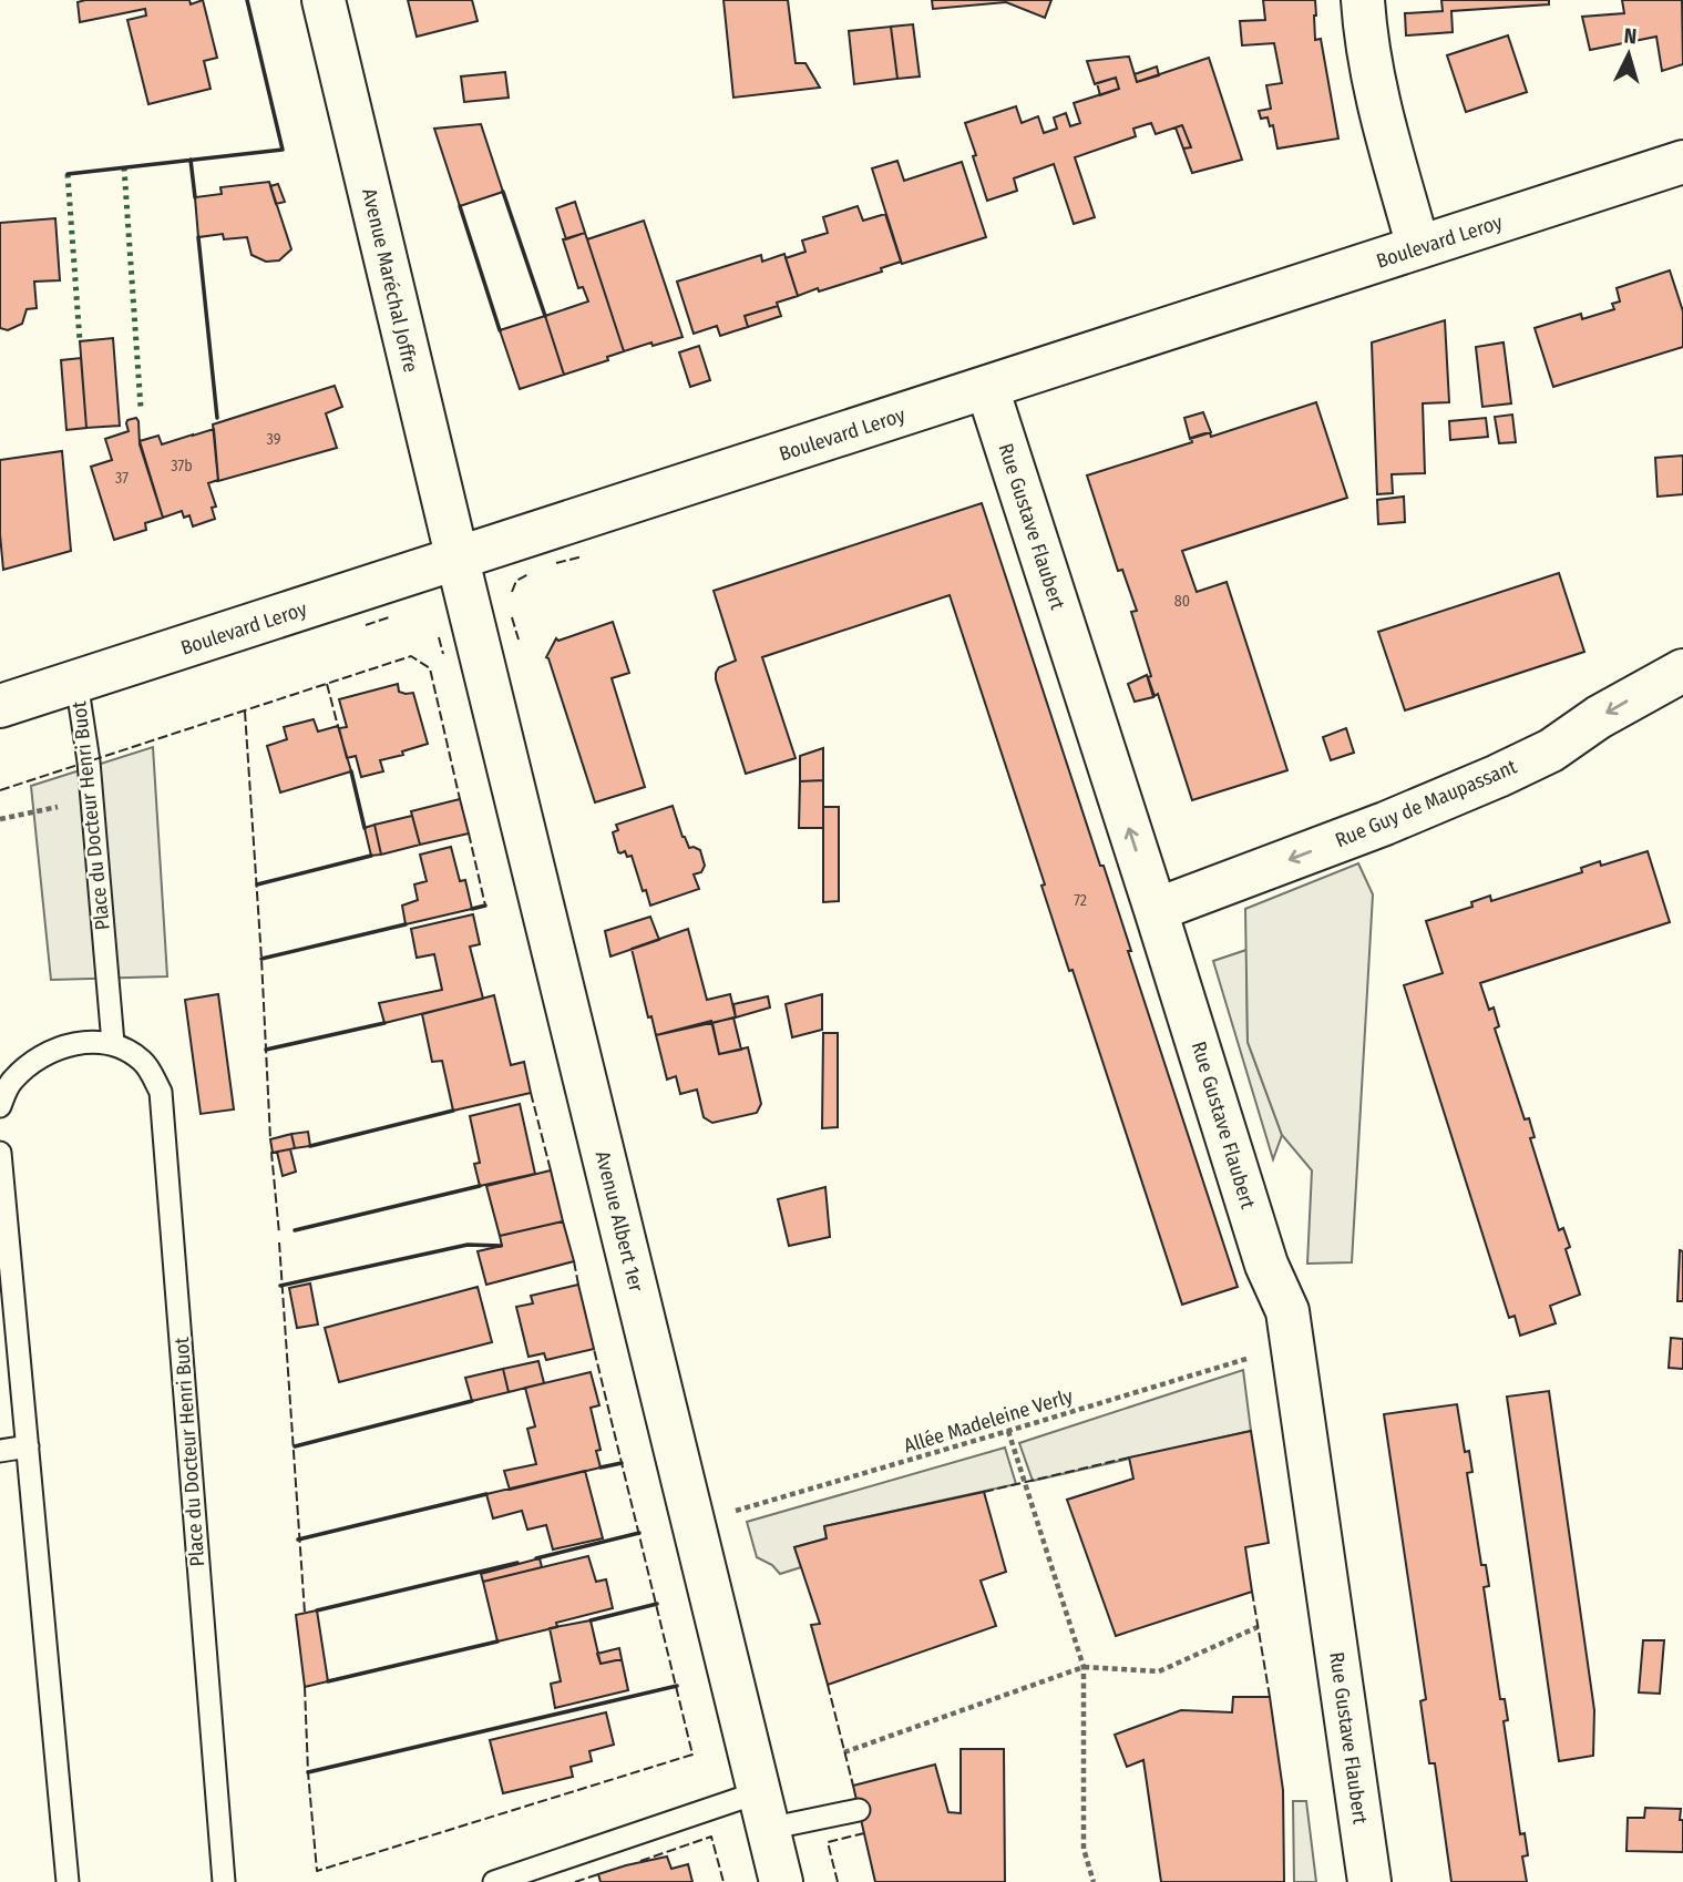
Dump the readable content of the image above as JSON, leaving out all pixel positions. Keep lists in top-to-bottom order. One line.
{"streets":{"street":["Boulevard Leroy","Avenue Maréchal Joffre","Rue Gustave Flaubert","Rue Guy de Maupassant","Avenue Albert 1er"],"lane":["Place du Docteur Henri Buot"],"path":["Allée Madeleine Verly"]},"crossings":[["Boulevard Leroy","Avenue Maréchal Joffre"],["Boulevard Leroy","Rue Gustave Flaubert"],["Boulevard Leroy","Place du Docteur Henri Buot"],["Boulevard Leroy","Avenue Albert 1er"],["Avenue Maréchal Joffre","Avenue Albert 1er"],["Rue Gustave Flaubert","Rue Guy de Maupassant"]],"one_way":["Rue Gustave Flaubert","Rue Guy de Maupassant"],"house_numbers":["39","37b","37","80","72"],"north":"top"}
